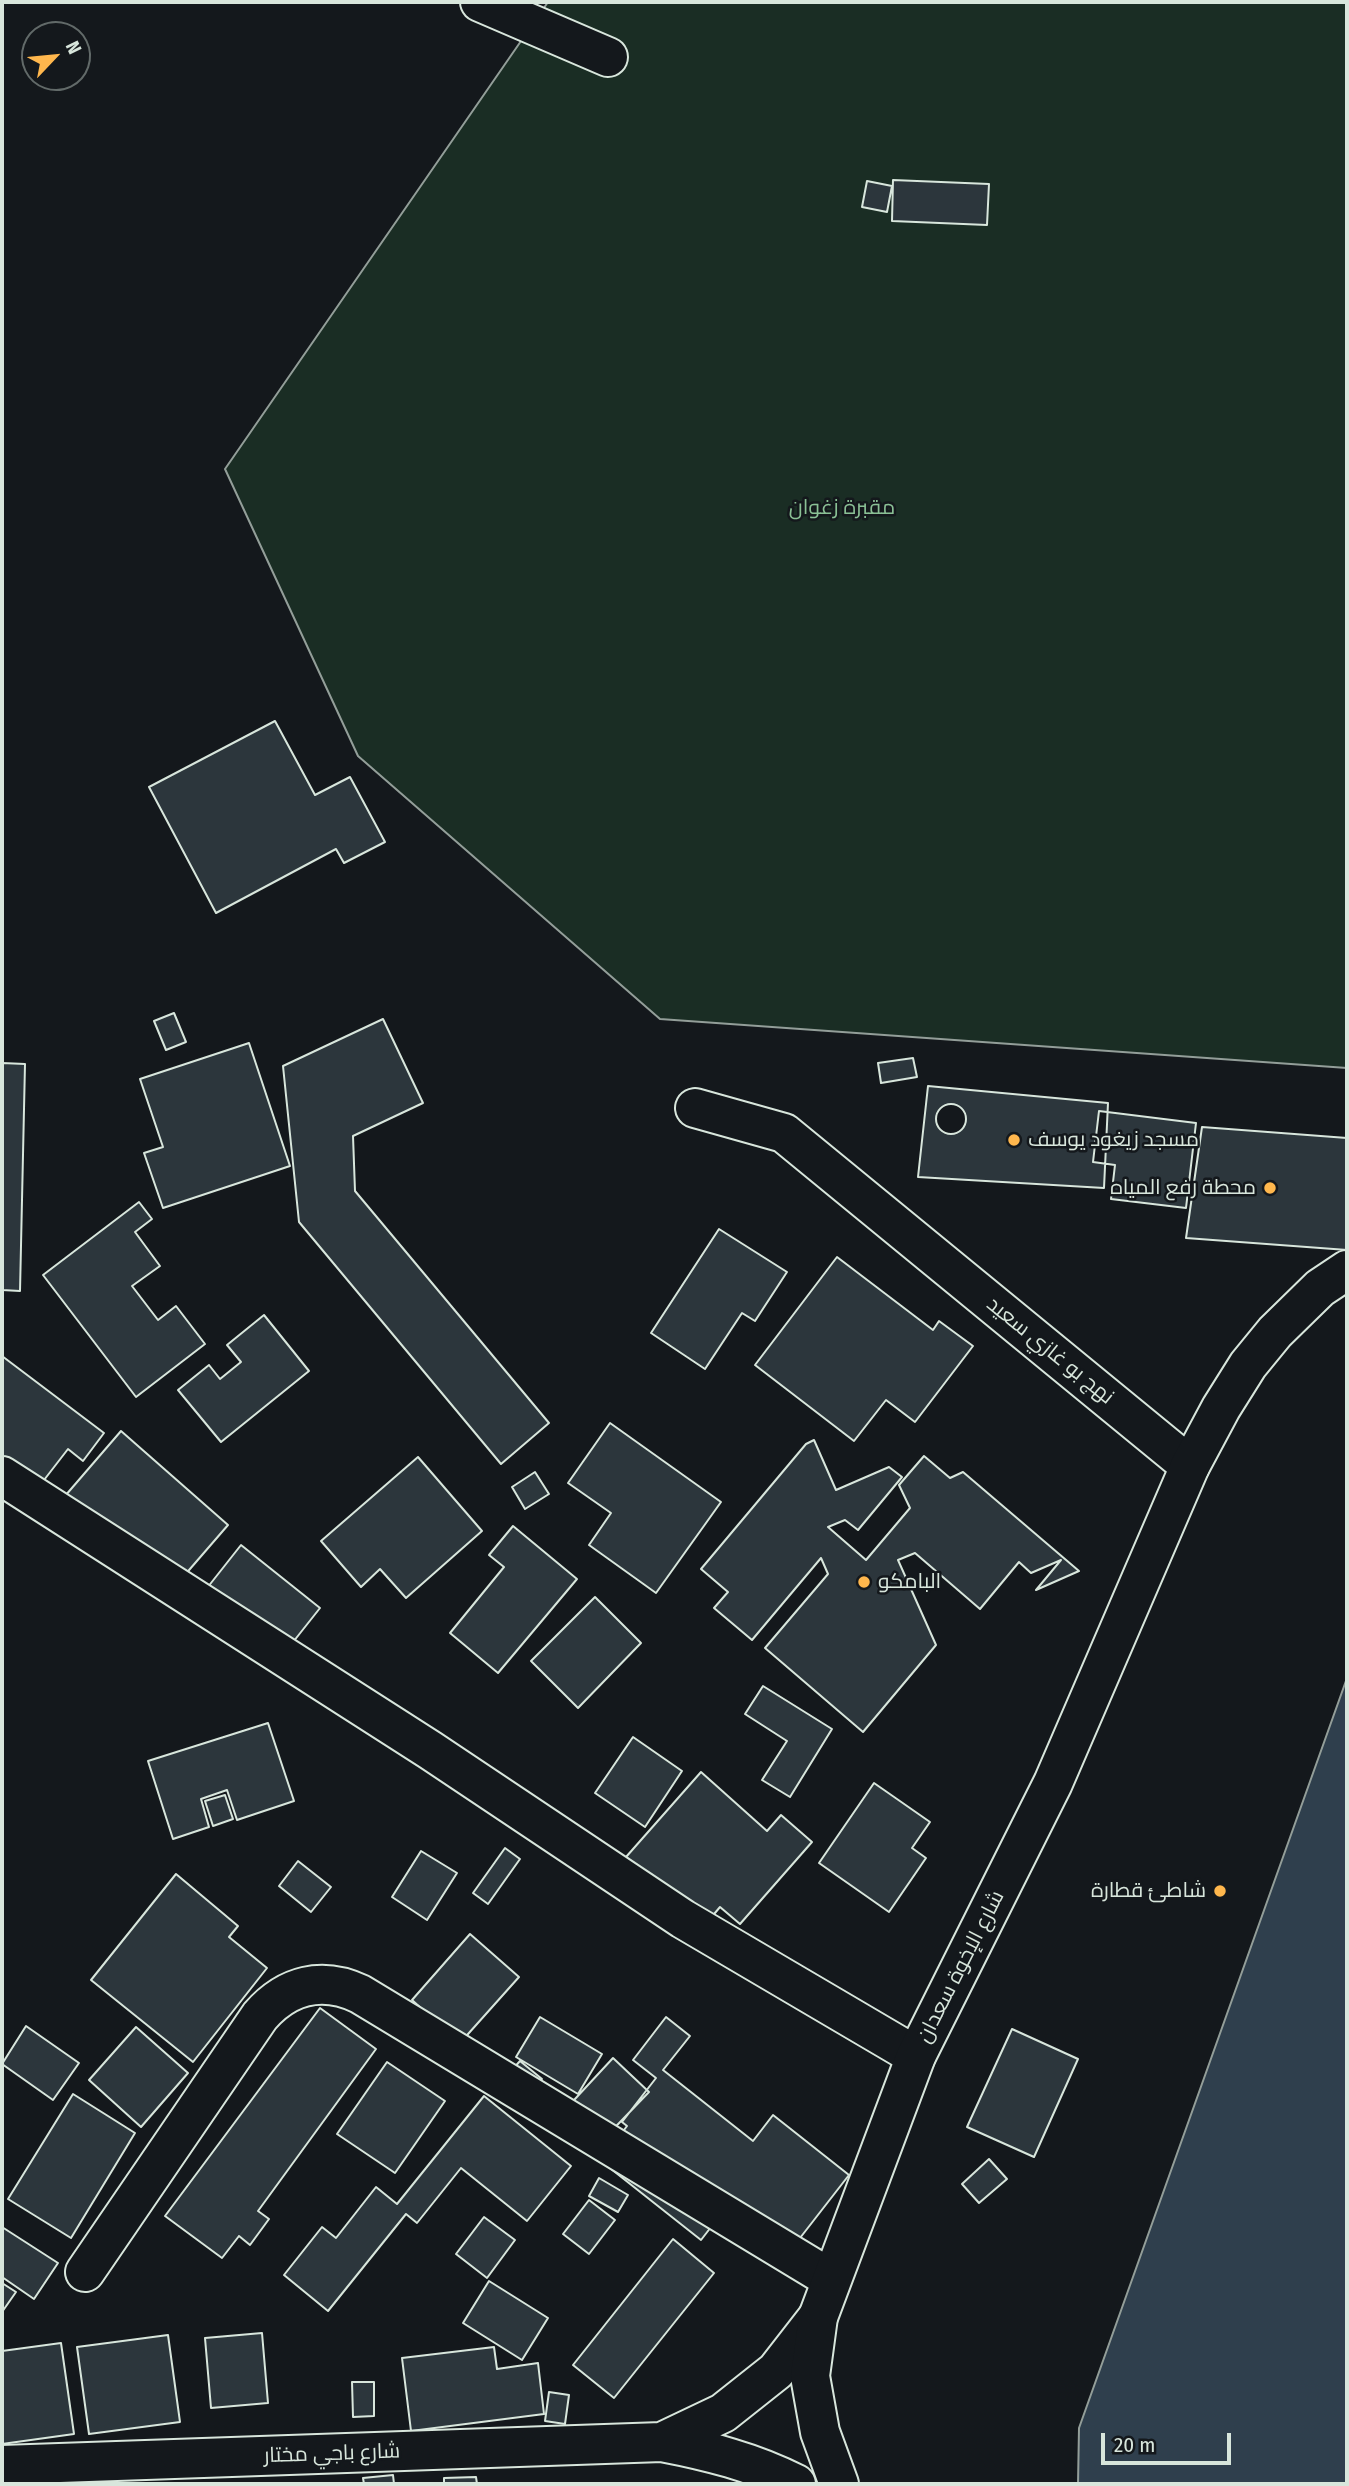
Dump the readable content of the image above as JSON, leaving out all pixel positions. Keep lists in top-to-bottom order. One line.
{"streets":{"street":["نهج بو غازي سعيد","شارع الإخوة سعدان","شارع باجي مختار"]},"crossings":[["نهج بو غازي سعيد","شارع الإخوة سعدان"],["شارع الإخوة سعدان","شارع باجي مختار"]],"parks":["مقبرة زغوان"],"places":["مسجد زيغود يوسف","محطة رفع المياه","البامكو","شاطئ قطارة"],"scale_bar":"20 m","north":"top right"}
